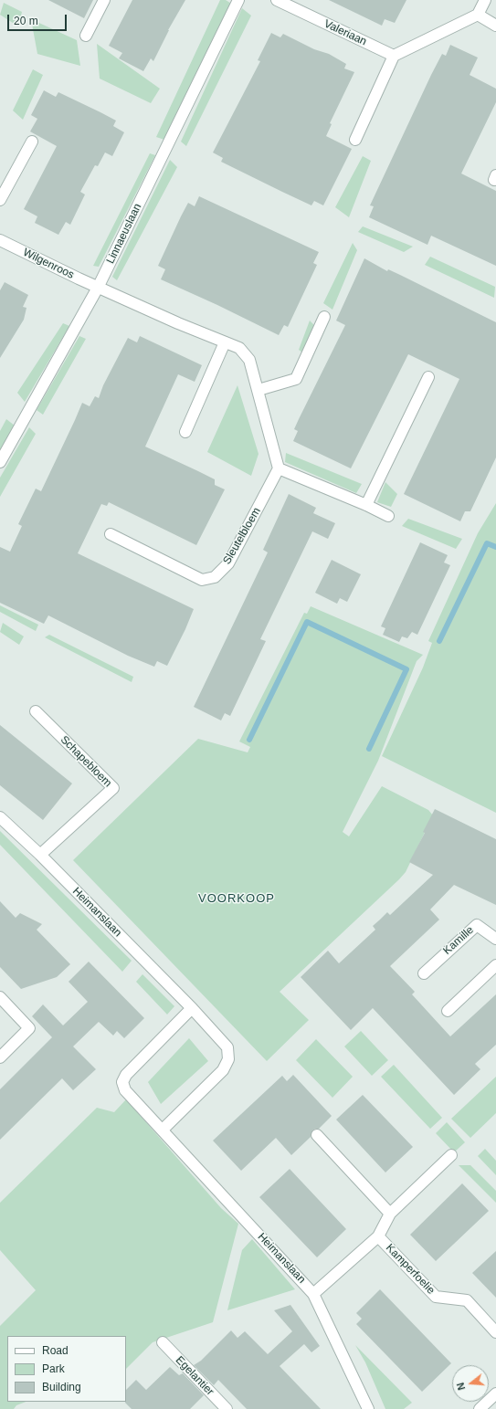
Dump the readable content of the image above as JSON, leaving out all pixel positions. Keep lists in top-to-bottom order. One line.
{"streets":{"street":["Valeriaan","Linnaeuslaan","Wilgenroos","Sleutelbloem","Schapebloem","Heimanslaan","Kamille","Kamperfoelie","Egelantier"]},"crossings":[["Linnaeuslaan","Wilgenroos"],["Schapebloem","Heimanslaan"],["Heimanslaan","Kamperfoelie"]],"districts":["VOORKOOP"],"legend":["Road","Park","Building"],"scale_bar":"20 m","north":"left"}
